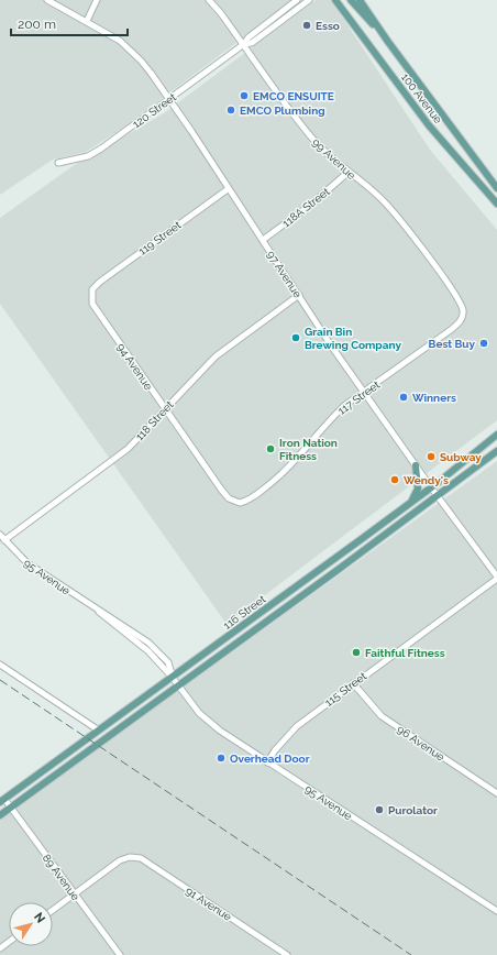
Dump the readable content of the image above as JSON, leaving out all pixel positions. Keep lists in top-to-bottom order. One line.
{"streets":{"main road":["100 Avenue","116 Street"],"street":["120 Street","99 Avenue","118A Street","119 Street","97 Avenue","94 Avenue","117 Street","118 Street","95 Avenue","115 Street","96 Avenue","89 Avenue","91 Avenue"]},"crossings":[["120 Street","99 Avenue"],["120 Street","97 Avenue"],["99 Avenue","118A Street"],["99 Avenue","117 Street"],["118A Street","97 Avenue"],["119 Street","97 Avenue"],["119 Street","94 Avenue"],["97 Avenue","117 Street"],["97 Avenue","118 Street"],["97 Avenue","116 Street"],["97 Avenue","115 Street"],["94 Avenue","117 Street"],["94 Avenue","118 Street"],["118 Street","95 Avenue"],["95 Avenue","116 Street"],["95 Avenue","115 Street"],["116 Street","89 Avenue"],["115 Street","96 Avenue"],["89 Avenue","91 Avenue"]],"places":["Esso","EMCO ENSUITE","EMCO Plumbing","Grain Bin Brewing Company","Best Buy","Winners","Iron Nation Fitness","Subway","Wendy's","Faithful Fitness","Overhead Door","Purolator"],"scale_bar":"200 m","north":"top right"}
